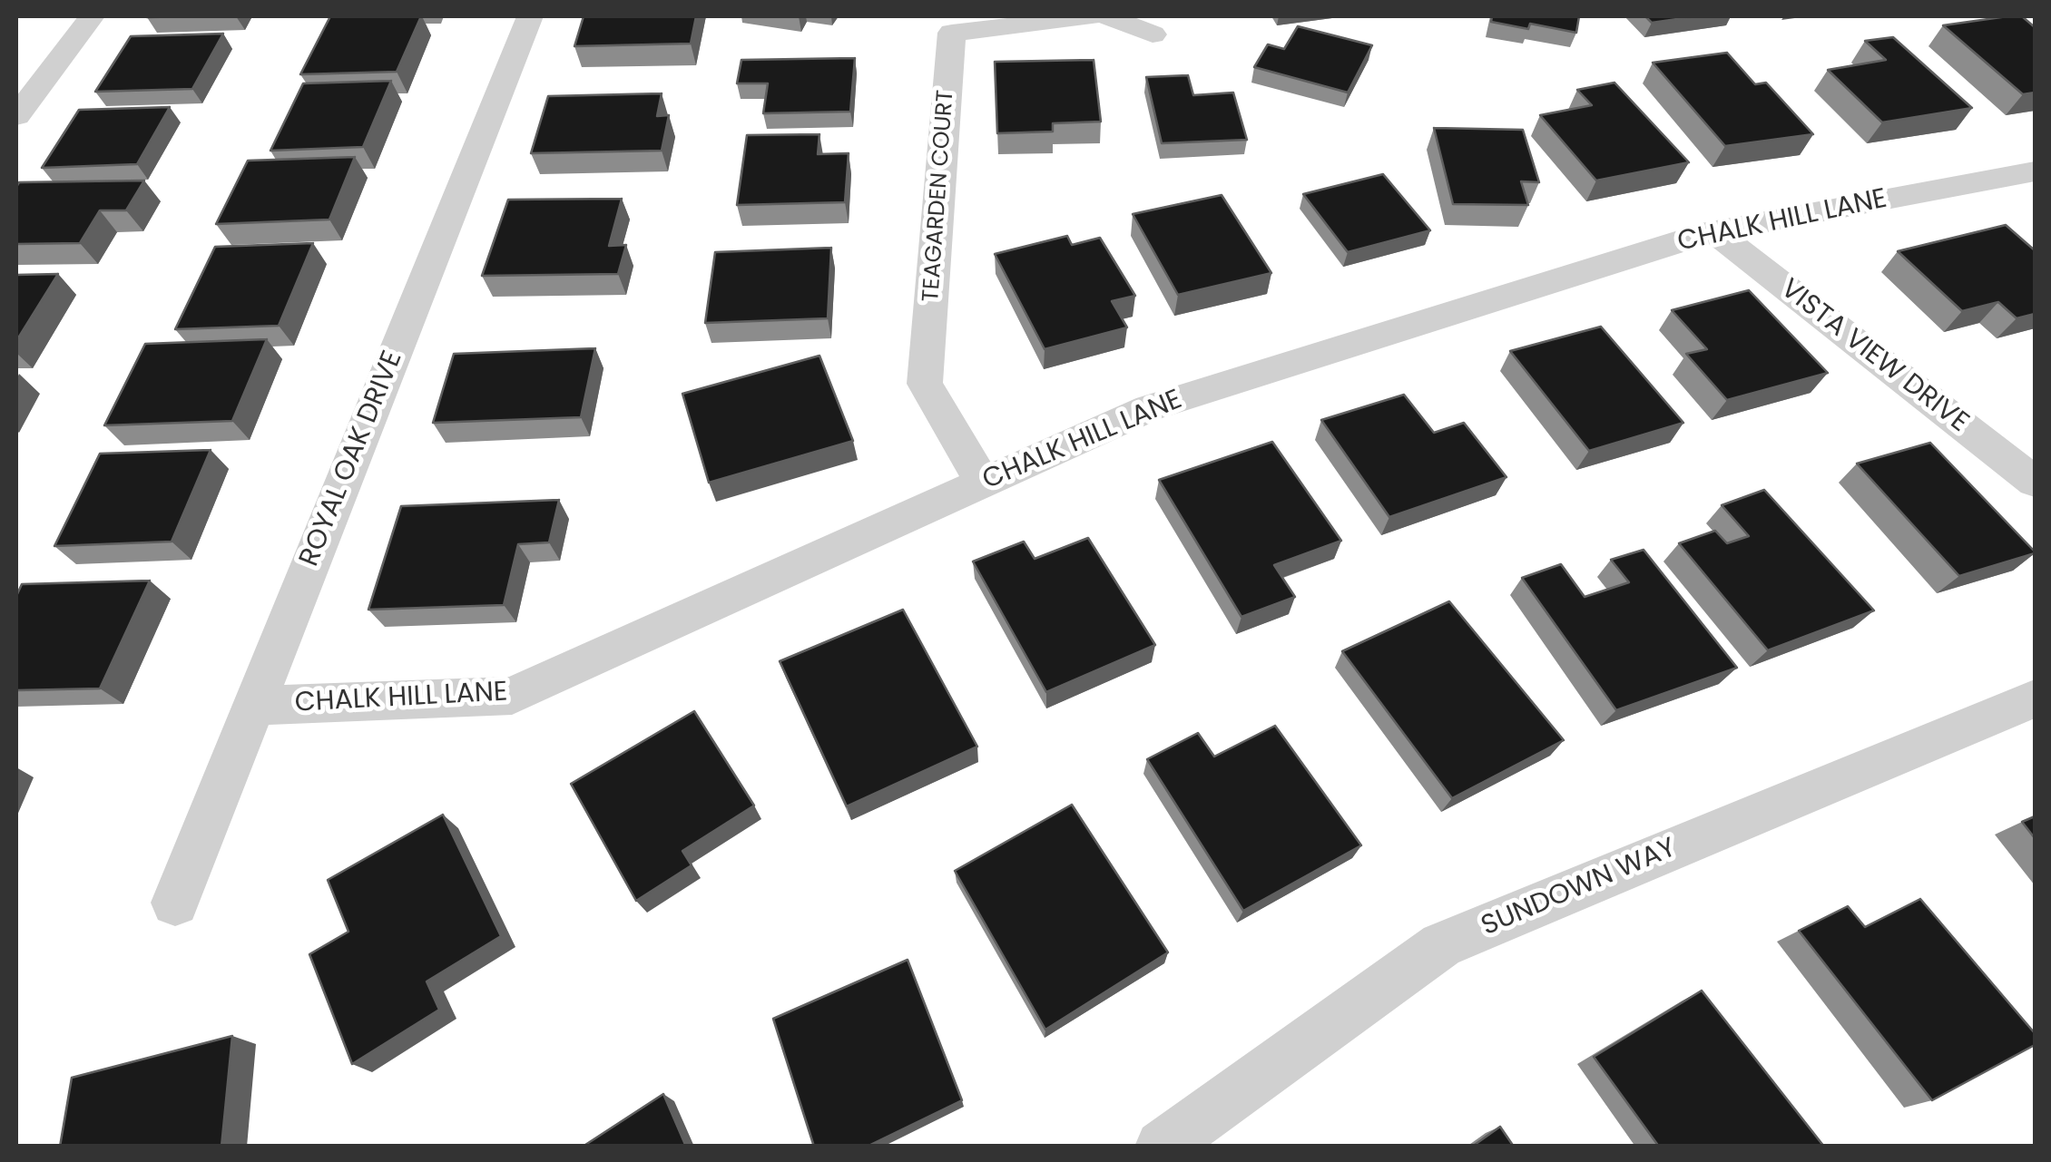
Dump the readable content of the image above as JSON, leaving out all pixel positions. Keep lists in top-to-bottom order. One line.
{"streets":{"street":["TEAGARDEN COURT","CHALK HILL LANE","VISTA VIEW DRIVE","ROYAL OAK DRIVE","SUNDOWN WAY"]},"crossings":[["TEAGARDEN COURT","CHALK HILL LANE"],["CHALK HILL LANE","VISTA VIEW DRIVE"],["CHALK HILL LANE","ROYAL OAK DRIVE"]]}
